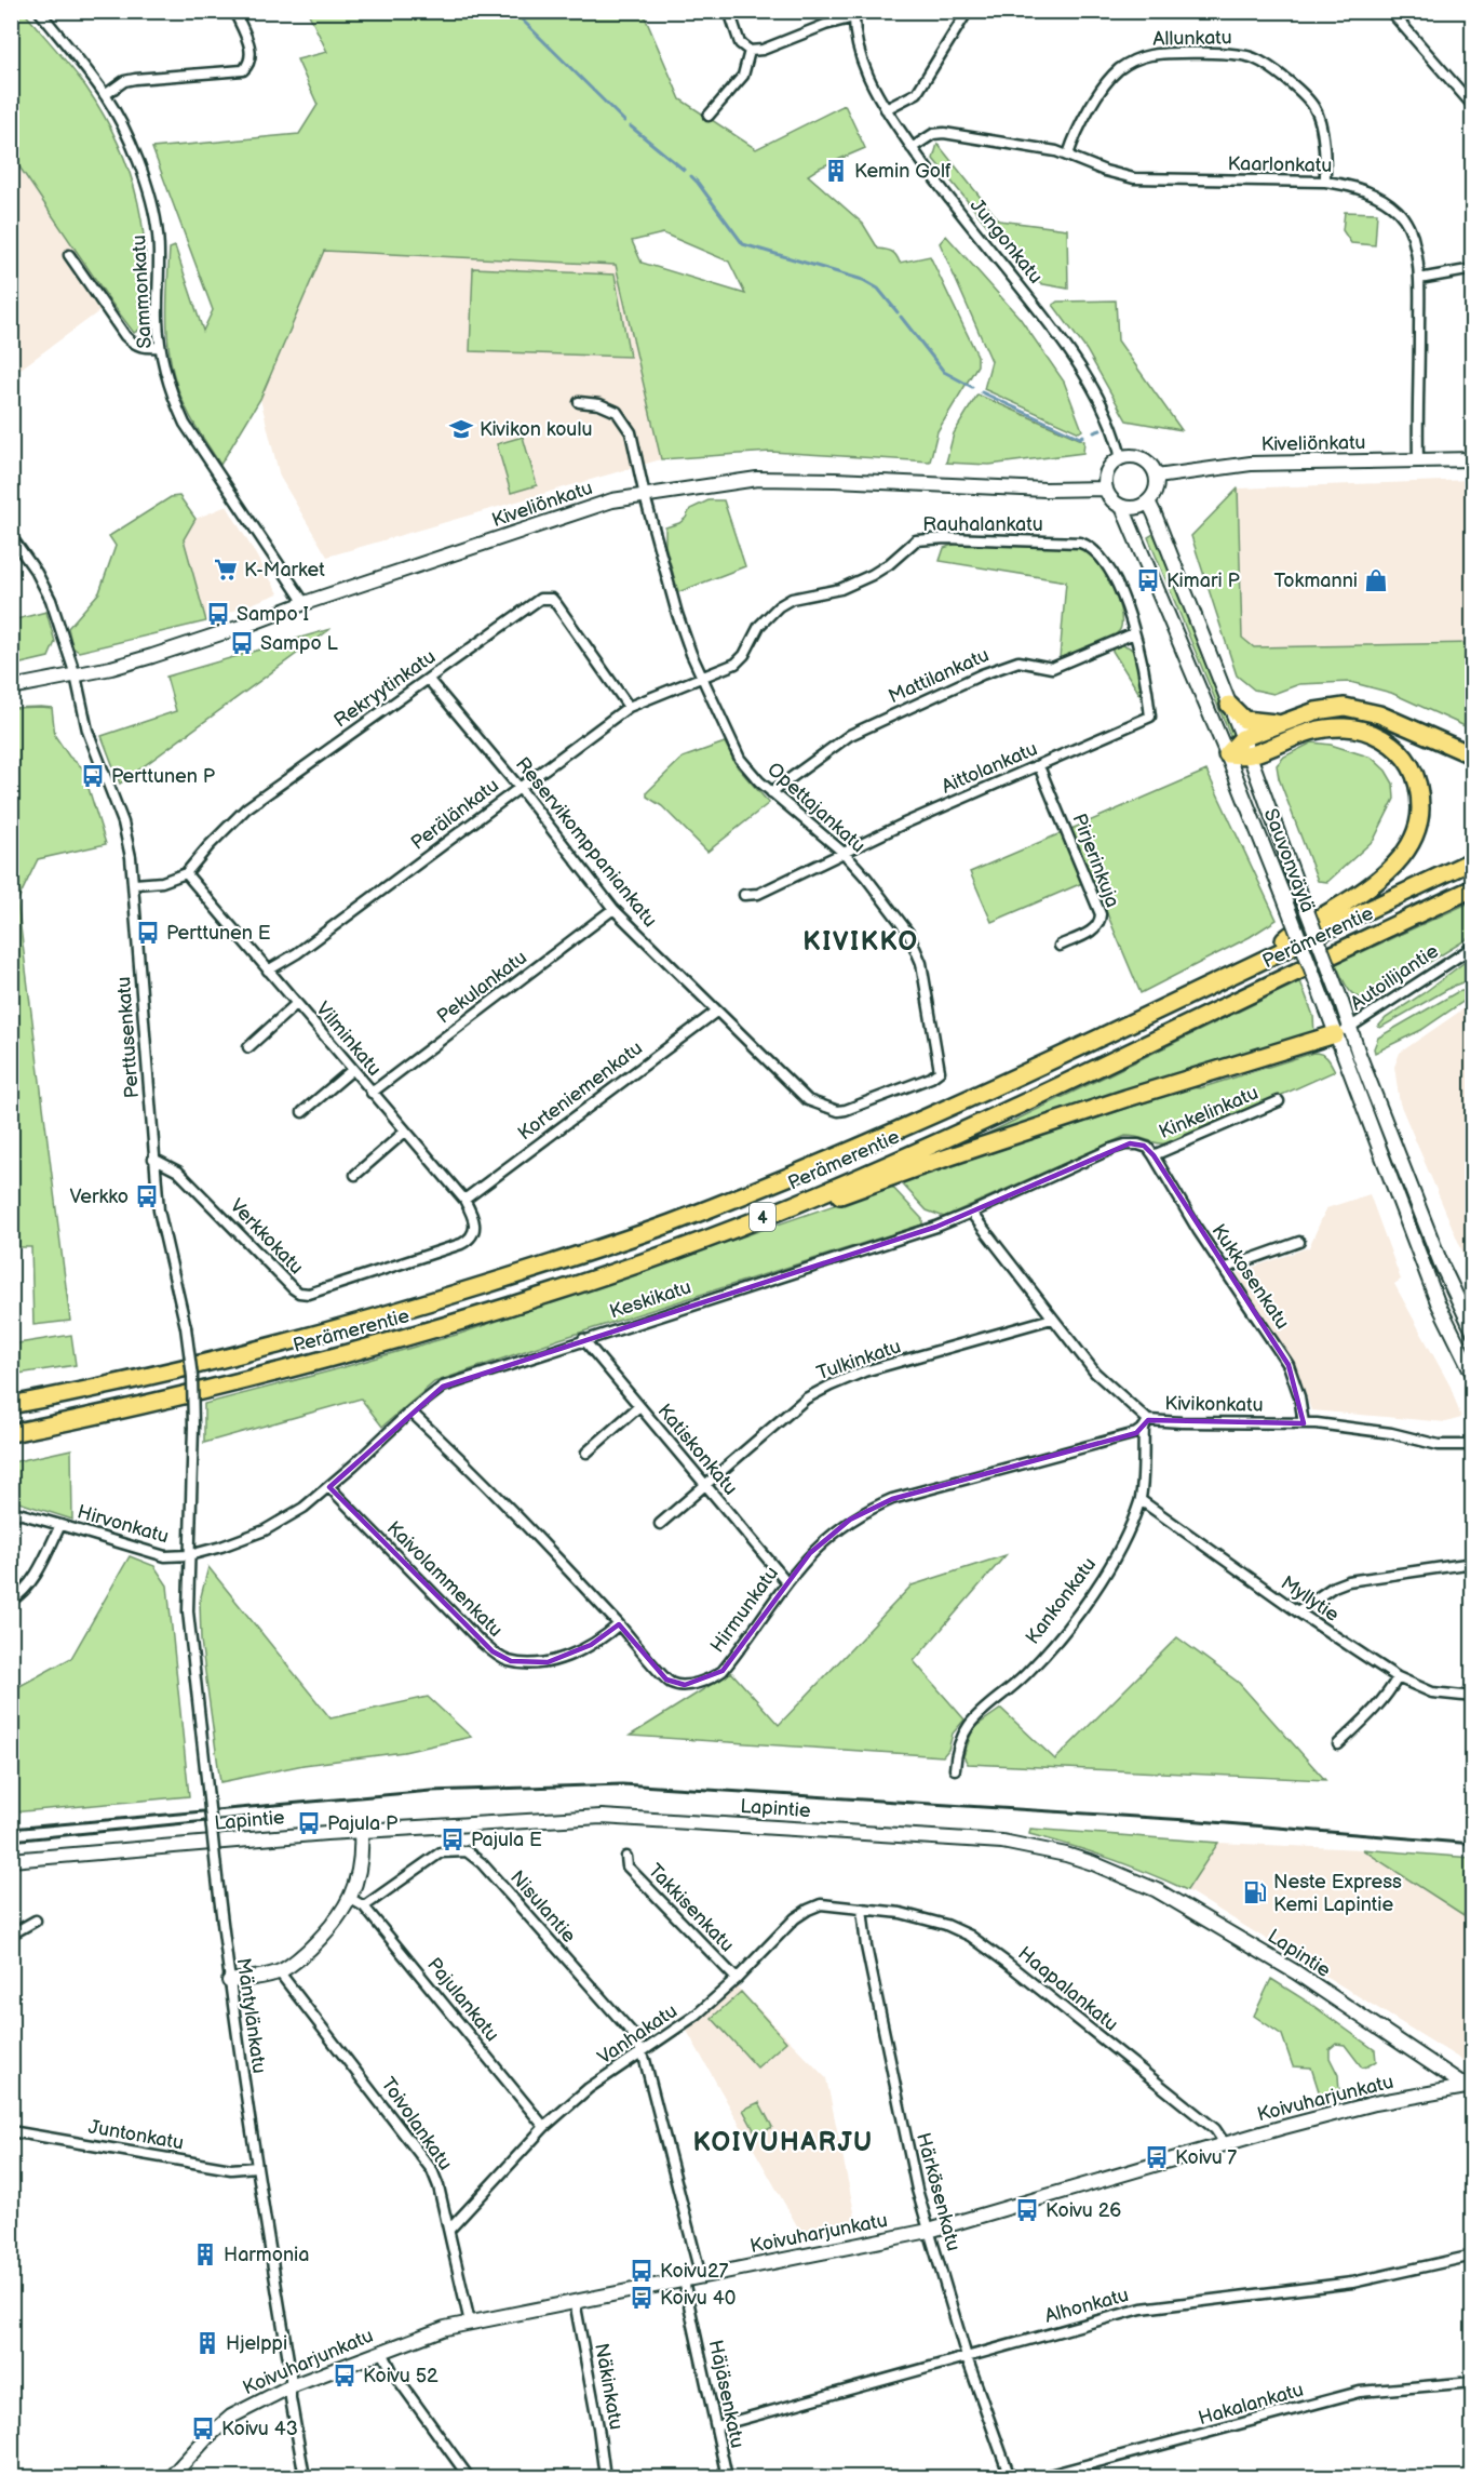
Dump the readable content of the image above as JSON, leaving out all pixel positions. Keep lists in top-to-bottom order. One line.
{"streets":{"highway":["Perämerentie","4"],"main road":["Kiveliönkatu","Sauvonväylä","Lapintie","Koivuharjunkatu"],"street":["Allunkatu","Kaarlonkatu","Jungonkatu","Sammonkatu","Rauhalankatu","Mattilankatu","Rekryytinkatu","Aittolankatu","Opettajankatu","Perälänkatu","Reservikomppaniankatu","Pirjerinkuja","Autoilijantie","Pekulankatu","Perttusenkatu","Vilminkatu","Korteniemenkatu","Kinkelinkatu","Verkkokatu","Kukkosenkatu","Keskikatu","Tulkinkatu","Kivikonkatu","Katiskonkatu","Hirvonkatu","Kaivolammenkatu","Myllytie","Kankonkatu","Hirmunkatu","Nisulantie","Takkisenkatu","Haapalankatu","Pajulankatu","Mäntylänkatu","Vanhakatu","Toivolankatu","Juntonkatu","Härkösenkatu","Alhonkatu","Näkinkatu","Häjäsenkatu","Hakalankatu"]},"crossings":[["Allunkatu","Kaarlonkatu"],["Kaarlonkatu","Jungonkatu"],["Kaarlonkatu","Kiveliönkatu"],["Jungonkatu","Kiveliönkatu"],["Jungonkatu","Sauvonväylä"],["Sammonkatu","Kiveliönkatu"],["Kiveliönkatu","Opettajankatu"],["Kiveliönkatu","Sauvonväylä"],["Kiveliönkatu","Perttusenkatu"],["Rauhalankatu","Mattilankatu"],["Rauhalankatu","Aittolankatu"],["Rauhalankatu","Opettajankatu"],["Rauhalankatu","Perälänkatu"],["Mattilankatu","Opettajankatu"],["Rekryytinkatu","Perälänkatu"],["Rekryytinkatu","Reservikomppaniankatu"],["Rekryytinkatu","Vilminkatu"],["Aittolankatu","Opettajankatu"],["Aittolankatu","Pirjerinkuja"],["Opettajankatu","Perälänkatu"],["Opettajankatu","Reservikomppaniankatu"],["Perälänkatu","Reservikomppaniankatu"],["Perälänkatu","Vilminkatu"],["Reservikomppaniankatu","Pekulankatu"],["Reservikomppaniankatu","Korteniemenkatu"],["Sauvonväylä","Autoilijantie"],["Pekulankatu","Vilminkatu"],["Perttusenkatu","Verkkokatu"],["Perttusenkatu","Keskikatu"],["Perttusenkatu","Hirvonkatu"],["Perttusenkatu","Mäntylänkatu"],["Vilminkatu","Korteniemenkatu"],["Vilminkatu","Verkkokatu"],["Kinkelinkatu","Kukkosenkatu"],["Kinkelinkatu","Keskikatu"],["Kukkosenkatu","Keskikatu"],["Kukkosenkatu","Kivikonkatu"],["Keskikatu","Kivikonkatu"],["Keskikatu","Katiskonkatu"],["Keskikatu","Hirvonkatu"],["Keskikatu","Kaivolammenkatu"],["Keskikatu","Hirmunkatu"],["Keskikatu","Mäntylänkatu"],["Tulkinkatu","Kivikonkatu"],["Tulkinkatu","Katiskonkatu"],["Kivikonkatu","Kankonkatu"],["Kivikonkatu","Hirmunkatu"],["Katiskonkatu","Hirmunkatu"],["Hirvonkatu","Mäntylänkatu"],["Kaivolammenkatu","Hirmunkatu"],["Myllytie","Kankonkatu"],["Kankonkatu","Hirmunkatu"],["Lapintie","Koivuharjunkatu"],["Nisulantie","Pajulankatu"],["Nisulantie","Vanhakatu"],["Takkisenkatu","Vanhakatu"],["Haapalankatu","Vanhakatu"],["Haapalankatu","Koivuharjunkatu"],["Haapalankatu","Härkösenkatu"],["Pajulankatu","Vanhakatu"],["Mäntylänkatu","Koivuharjunkatu"],["Mäntylänkatu","Juntonkatu"],["Vanhakatu","Toivolankatu"],["Vanhakatu","Härkösenkatu"],["Koivuharjunkatu","Toivolankatu"],["Koivuharjunkatu","Härkösenkatu"],["Koivuharjunkatu","Näkinkatu"],["Koivuharjunkatu","Häjäsenkatu"],["Härkösenkatu","Alhonkatu"],["Alhonkatu","Häjäsenkatu"]],"districts":["KIVIKKO","KOIVUHARJU"],"places":{"building":["Kemin Golf","Harmonia","Hjelppi"],"school or university":["Kivikon koulu"],"supermarket":["K-Market"],"bus stop":["Kimari P","Sampo I","Sampo L","Perttunen P","Perttunen E","Verkko","Pajula P","Pajula E","Koivu 7","Koivu 26","Koivu27","Koivu 40","Koivu 52","Koivu 43"],"shop":["Tokmanni"],"fuel station":["Neste Express Kemi Lapintie"]}}
